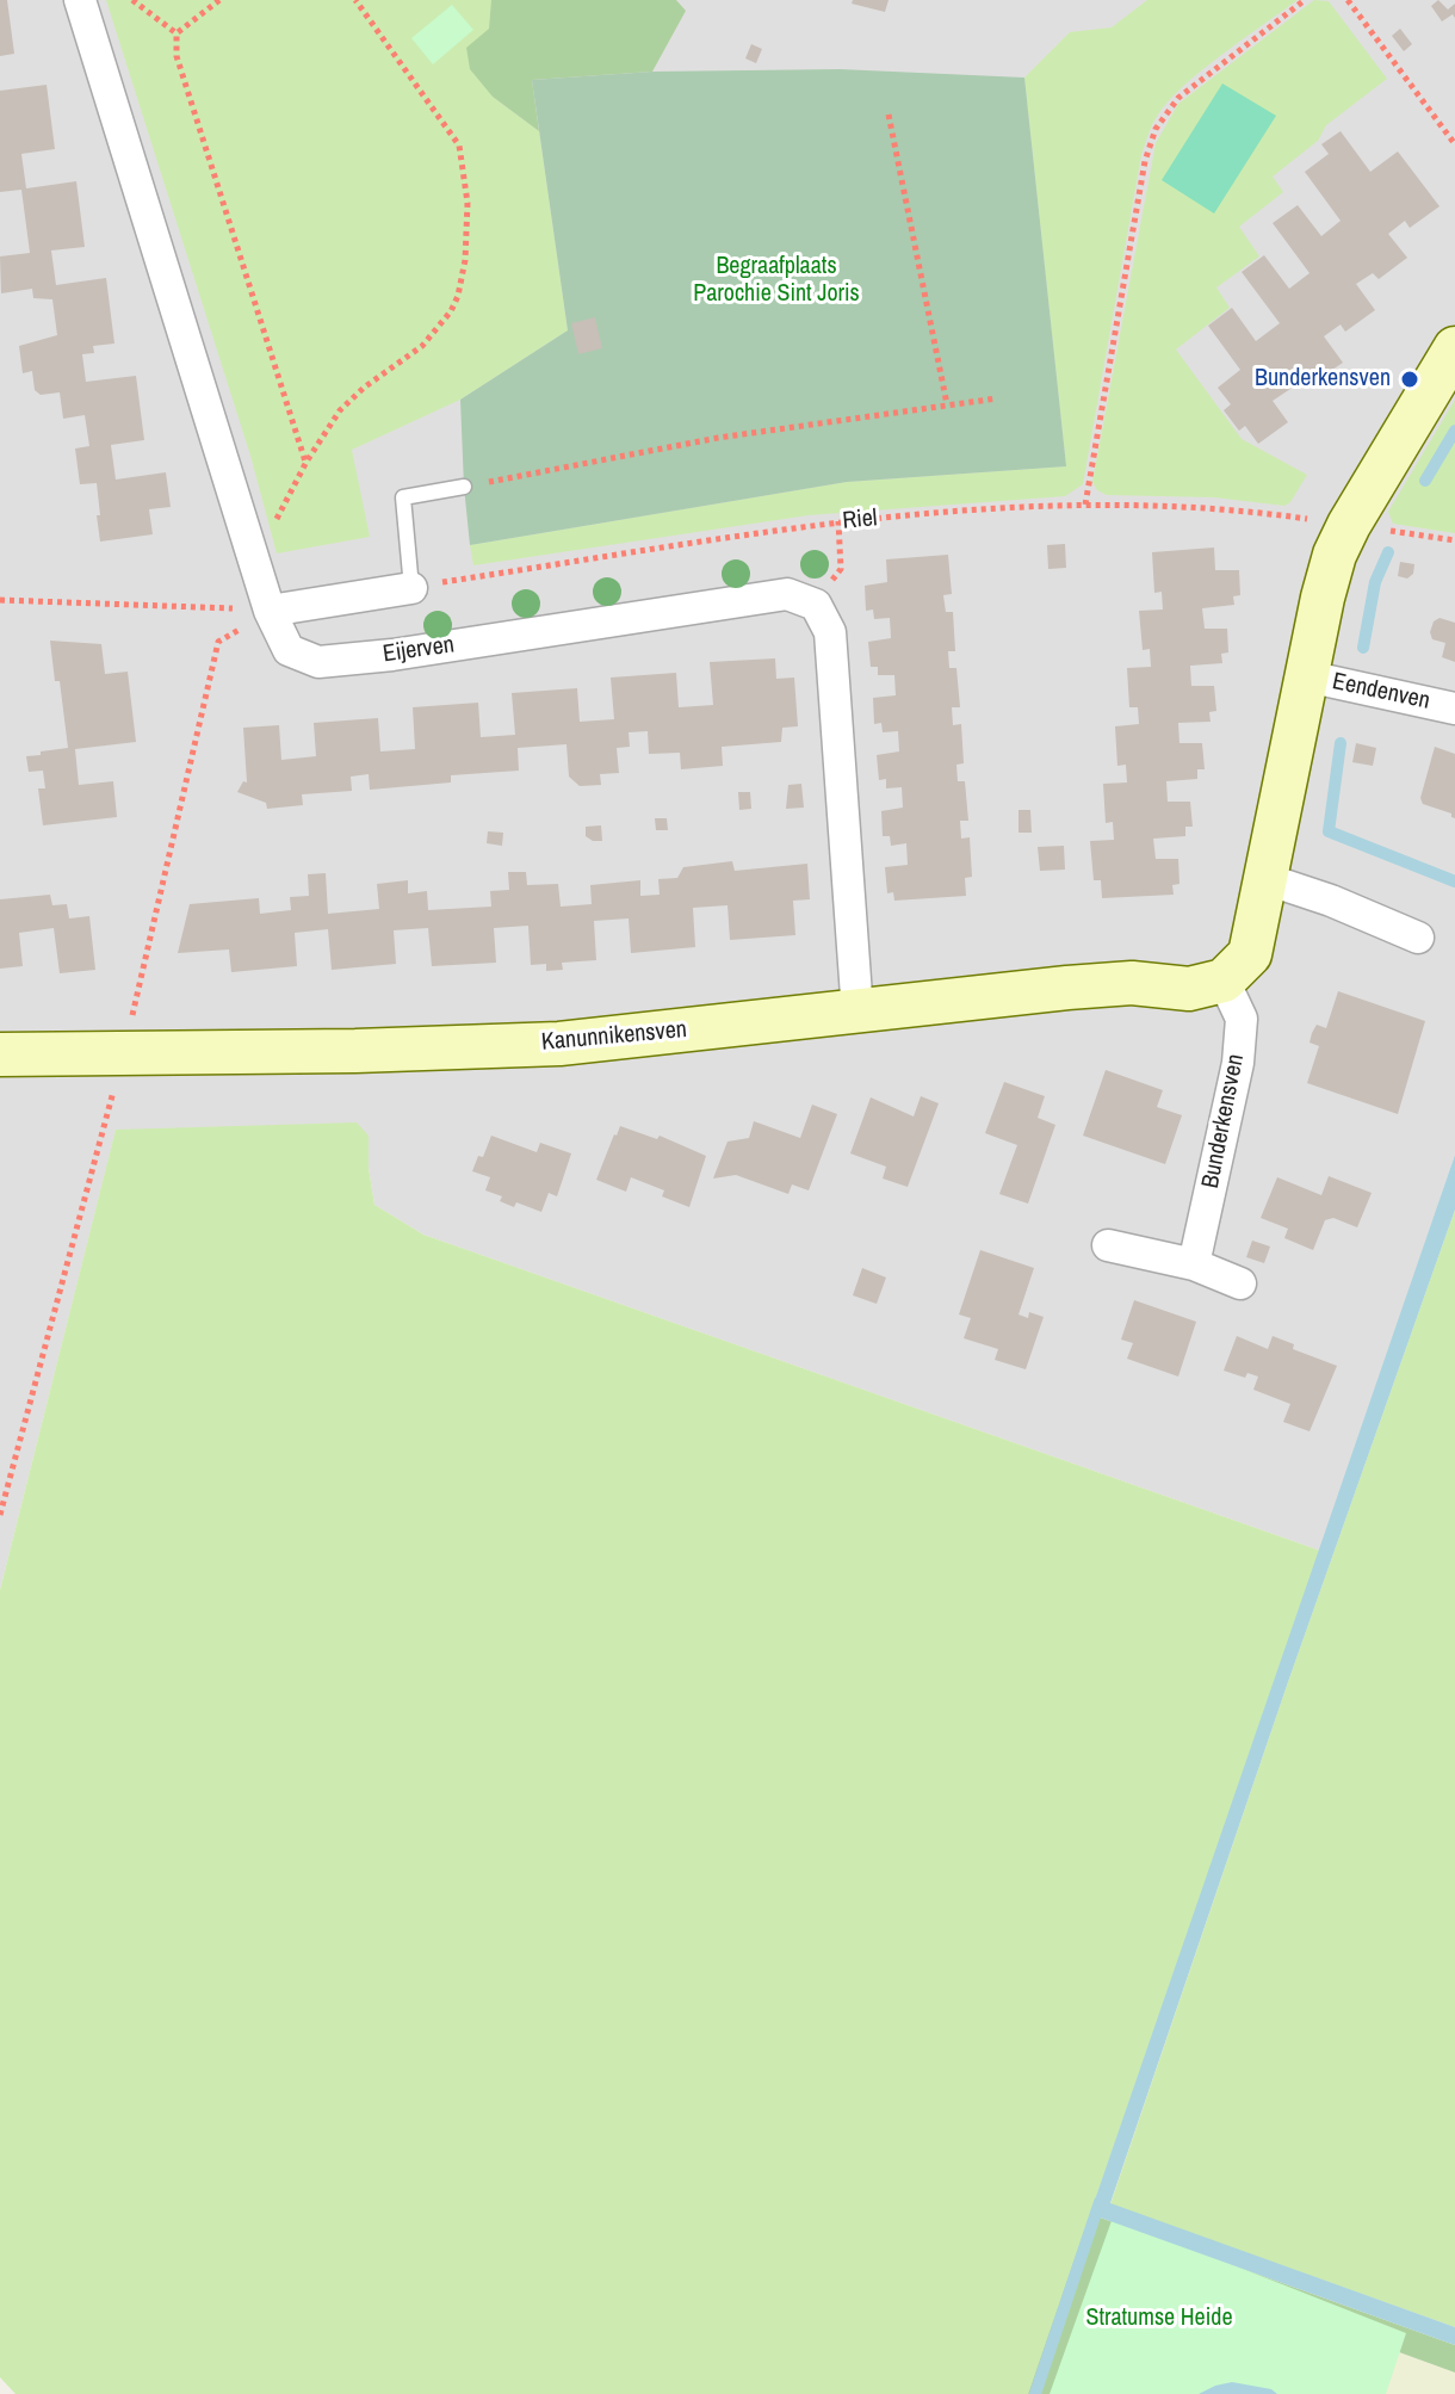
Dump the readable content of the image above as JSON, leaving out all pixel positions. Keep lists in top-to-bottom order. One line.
{"streets":{"street":["Eijerven","Eendenven","Kanunnikensven","Bunderkensven"],"path":["Riel"]},"crossings":[["Kanunnikensven","Bunderkensven"]],"parks":["Begraafplaats Parochie Sint Joris","Stratumse Heide"],"places":["Bunderkensven"]}
